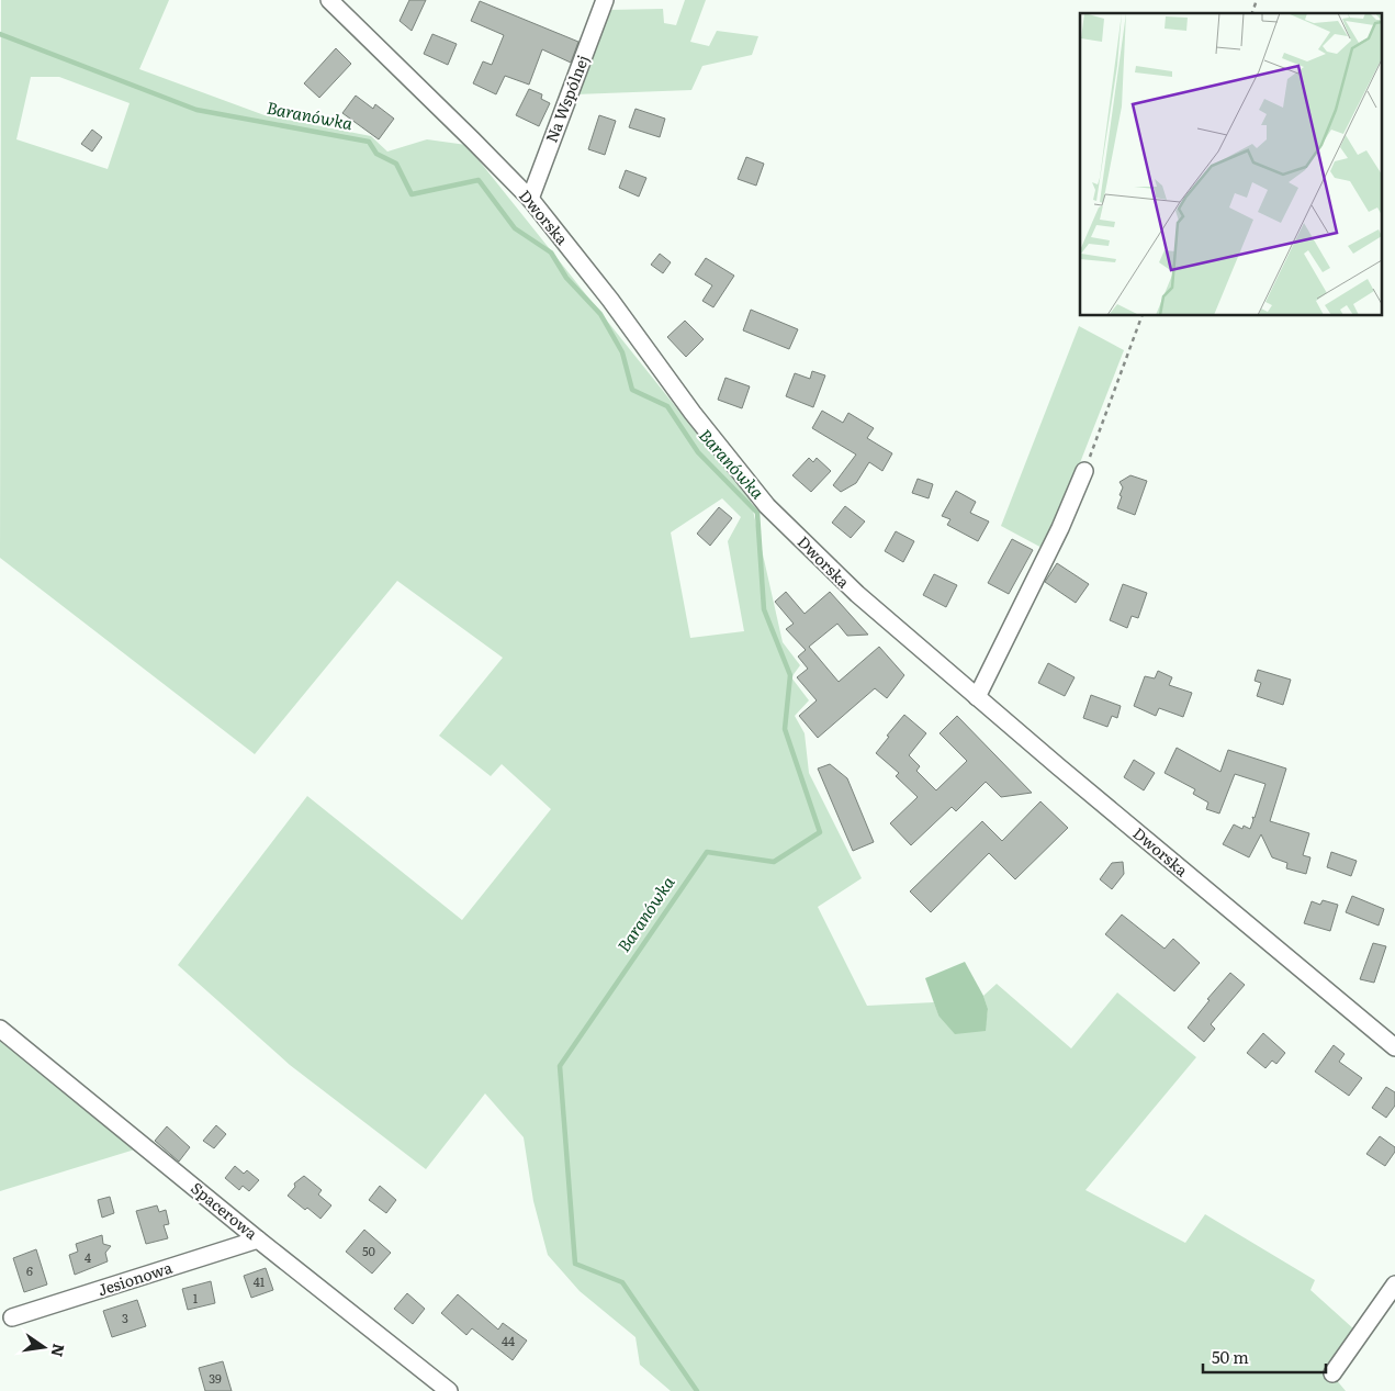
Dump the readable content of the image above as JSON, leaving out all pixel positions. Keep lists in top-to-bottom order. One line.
{"streets":{"street":["Na Wspólnej","Dworska","Spacerowa","Jesionowa"]},"crossings":[["Na Wspólnej","Dworska"],["Spacerowa","Jesionowa"]],"water":["Baranówka"],"house_numbers":["50","4","6","41","1","3","44","39"],"scale_bar":"50 m","north":"right"}
